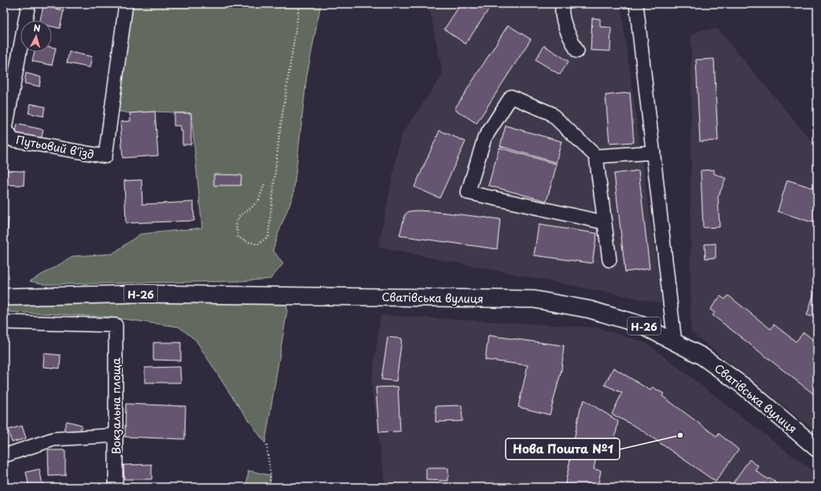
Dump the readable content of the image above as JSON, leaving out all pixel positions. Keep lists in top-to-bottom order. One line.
{"streets":{"main road":["Н-26","Сватівська вулиця"],"street":["Путьовий в'їзд","Вокзальна площа"]},"places":["Нова Пошта №1"],"north":"top"}
